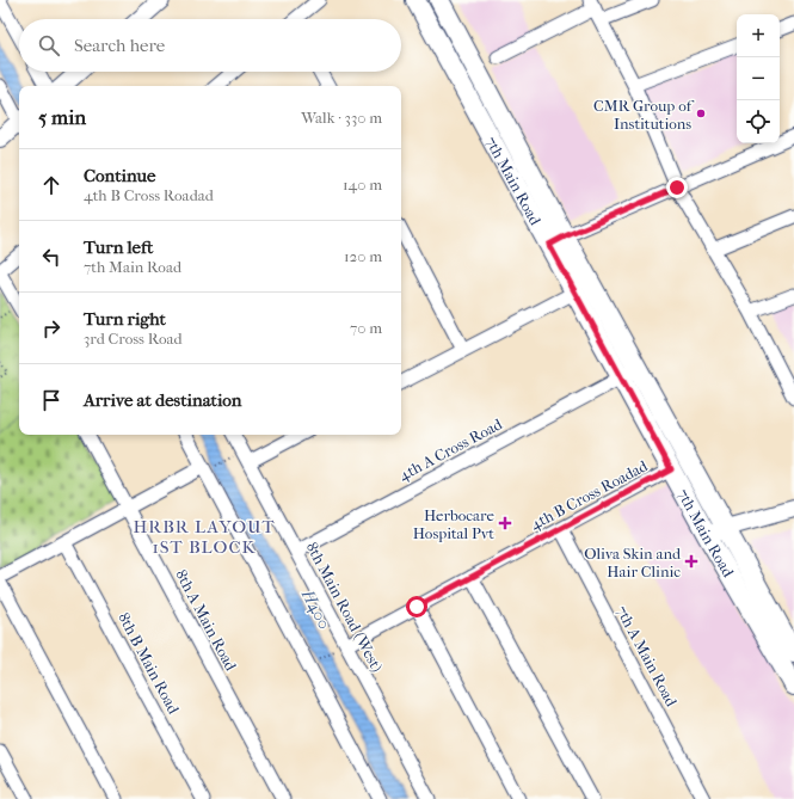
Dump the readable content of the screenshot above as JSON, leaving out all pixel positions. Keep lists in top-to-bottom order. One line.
{"streets":{"main road":["7th Main Road"],"street":["4th A Cross Road","4th B Cross Roadad","8th Main Road (West)","8th A Main Road","7th A Main Road","8th B Main Road"]},"crossings":[["7th Main Road","4th A Cross Road"],["7th Main Road","4th B Cross Roadad"],["4th A Cross Road","8th Main Road (West)"],["4th B Cross Roadad","8th Main Road (West)"],["4th B Cross Roadad","7th A Main Road"]],"districts":["HRBR LAYOUT 1ST BLOCK"],"water":["H400"],"places":{"other":["CMR Group of Institutions"],"health":["Herbocare Hospital Pvt","Oliva Skin and Hair Clinic"]},"page":{"map_buttons":["+","−"],"search":"Search here","heading":["5 min","Walk · 330 m"],"list":[["Continue","4th B Cross Roadad","140 m"],["Turn left","7th Main Road","120 m"],["Turn right","3rd Cross Road","70 m"],"Arrive at destination"]}}
